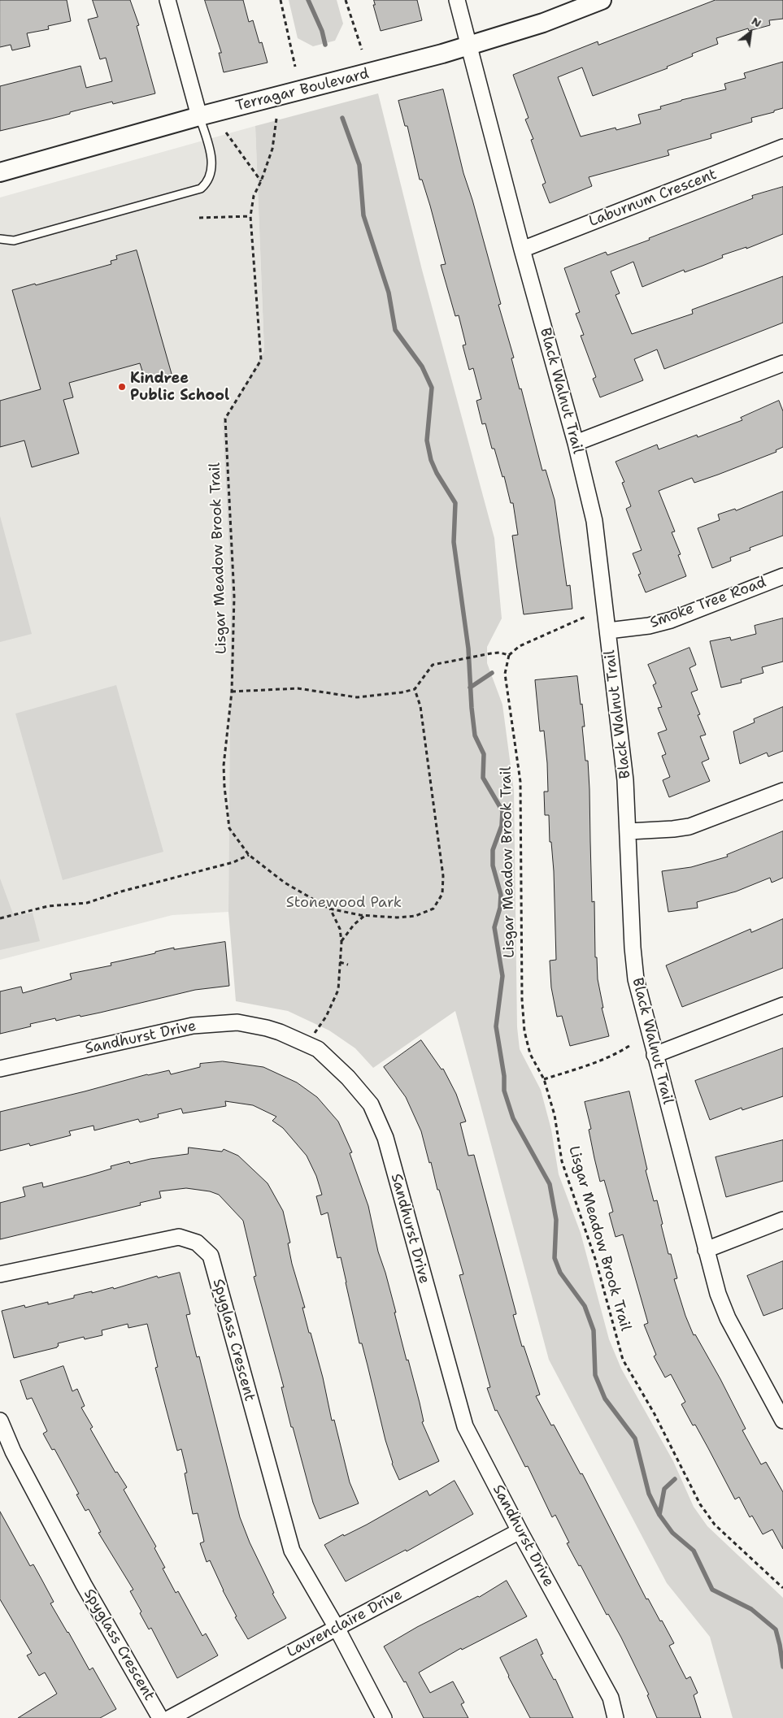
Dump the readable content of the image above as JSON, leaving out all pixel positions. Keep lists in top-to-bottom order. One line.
{"streets":{"street":["Terragar Boulevard","Laburnum Crescent","Black Walnut Trail","Smoke Tree Road","Sandhurst Drive","Spyglass Crescent","Laurenclaire Drive"],"path":["Lisgar Meadow Brook Trail"]},"crossings":[["Terragar Boulevard","Black Walnut Trail"],["Laburnum Crescent","Black Walnut Trail"],["Black Walnut Trail","Smoke Tree Road"],["Sandhurst Drive","Laurenclaire Drive"],["Spyglass Crescent","Laurenclaire Drive"]],"parks":["Stonewood Park"],"places":["Kindree Public School"],"north":"top right"}
